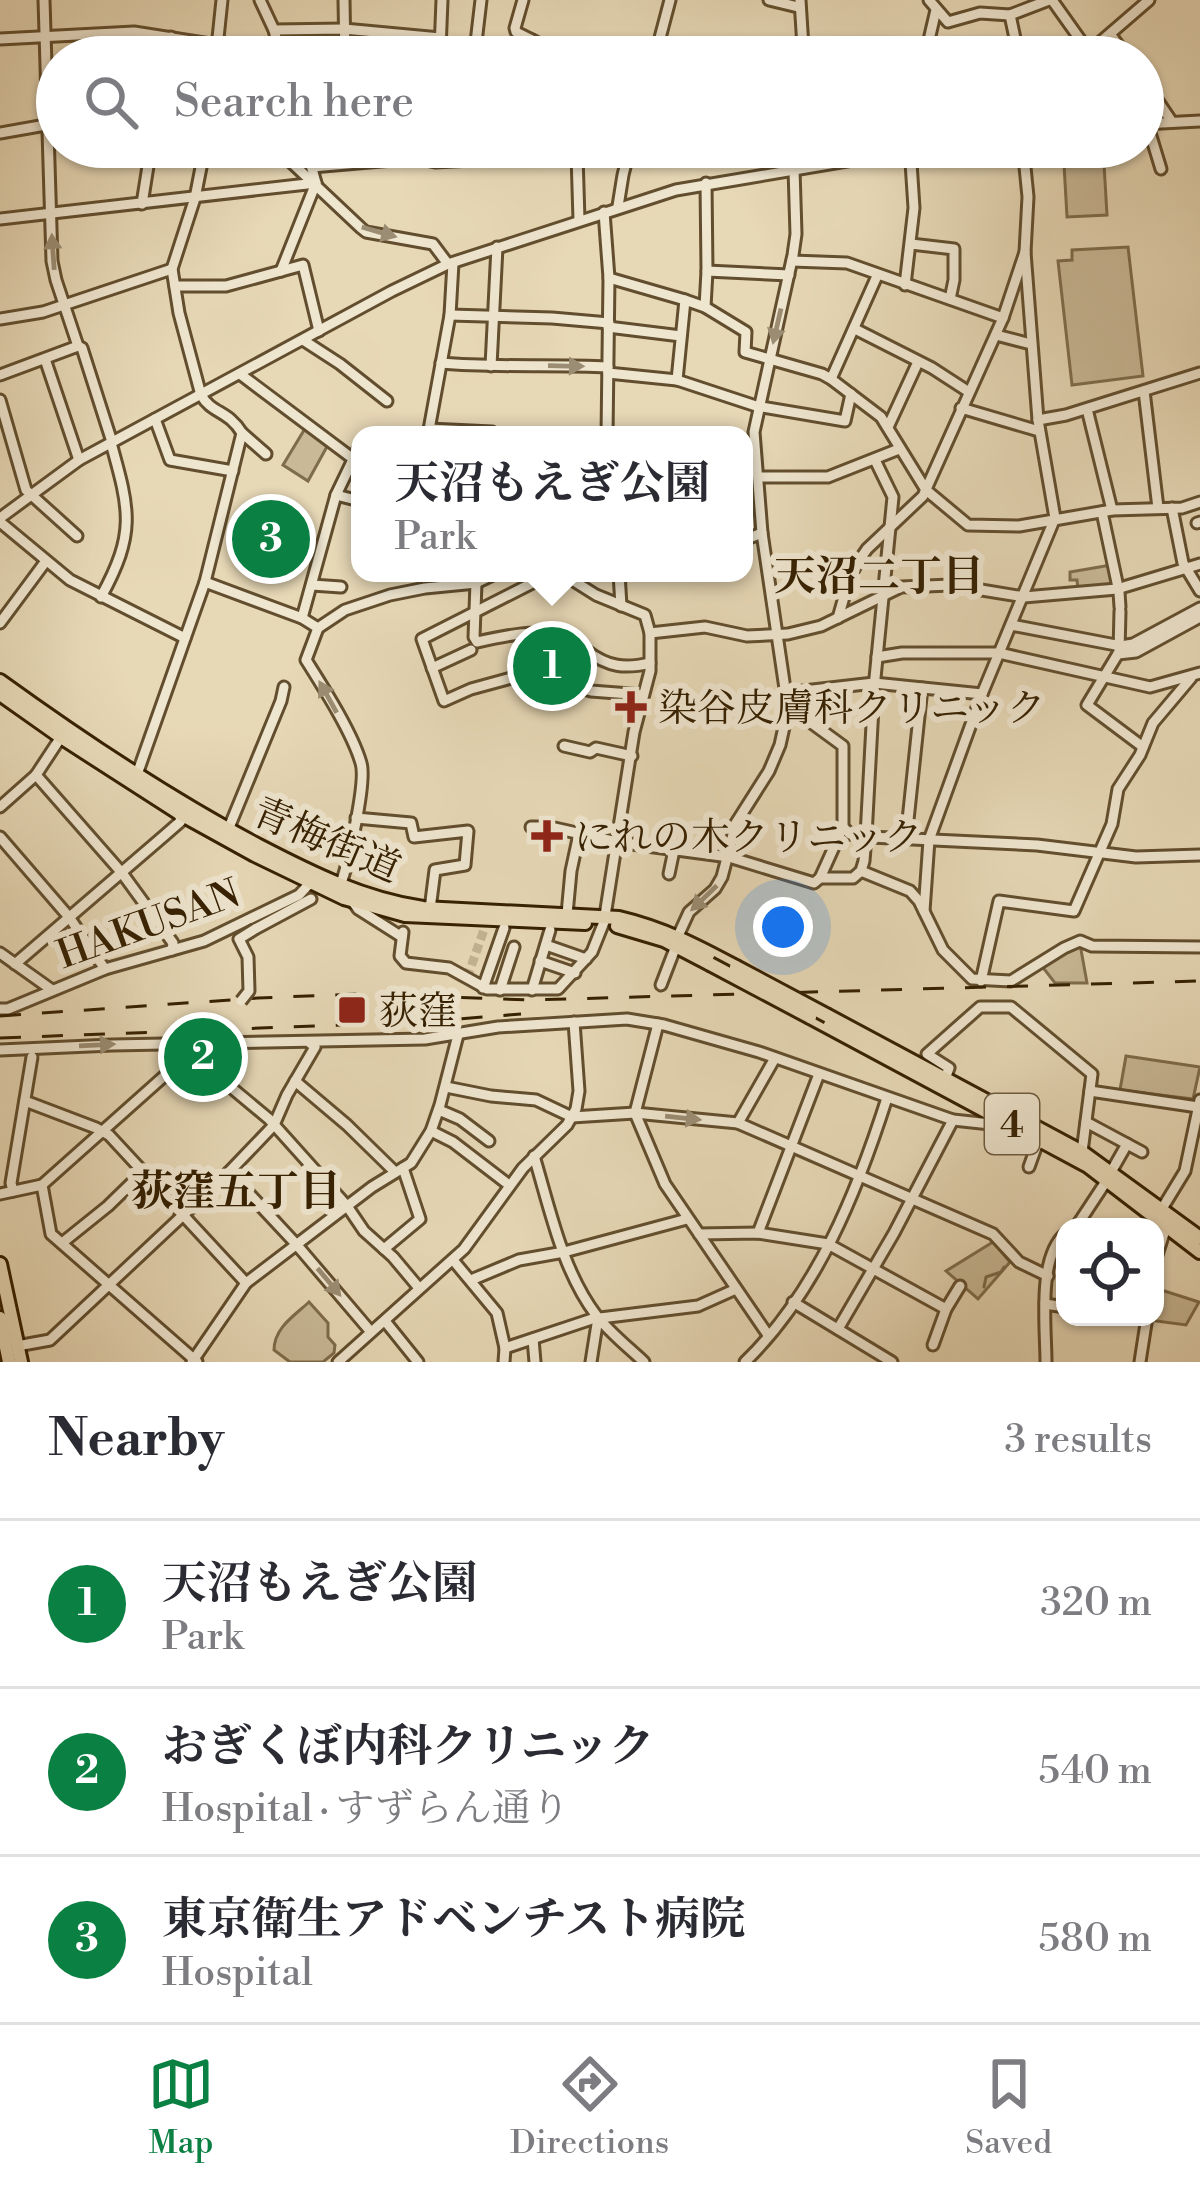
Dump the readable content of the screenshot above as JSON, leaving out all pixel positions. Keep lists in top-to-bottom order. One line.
{"streets":{"main road":["青梅街道","4"],"street":["HAKUSAN"]},"crossings":[["青梅街道","HAKUSAN"],["青梅街道","4"]],"districts":["天沼二丁目","荻窪五丁目"],"places":{"health":["染谷皮膚科クリニック","にれの木クリニック"],"transit":["荻窪"]},"page":{"search":"Search here","popup":["天沼もえぎ公園","Park"],"pins":["3","1","2"],"heading":["Nearby","3 results"],"list":[{"mark":"1","name":"天沼もえぎ公園","note":"Park","value":"320 m"},{"mark":"2","name":"おぎくぼ内科クリニック","note":"Hospital · すずらん通り","value":"540 m"},{"mark":"3","name":"東京衛生アドベンチスト病院","note":"Hospital","value":"580 m"}],"nav":["Map","Directions","Saved"]}}
